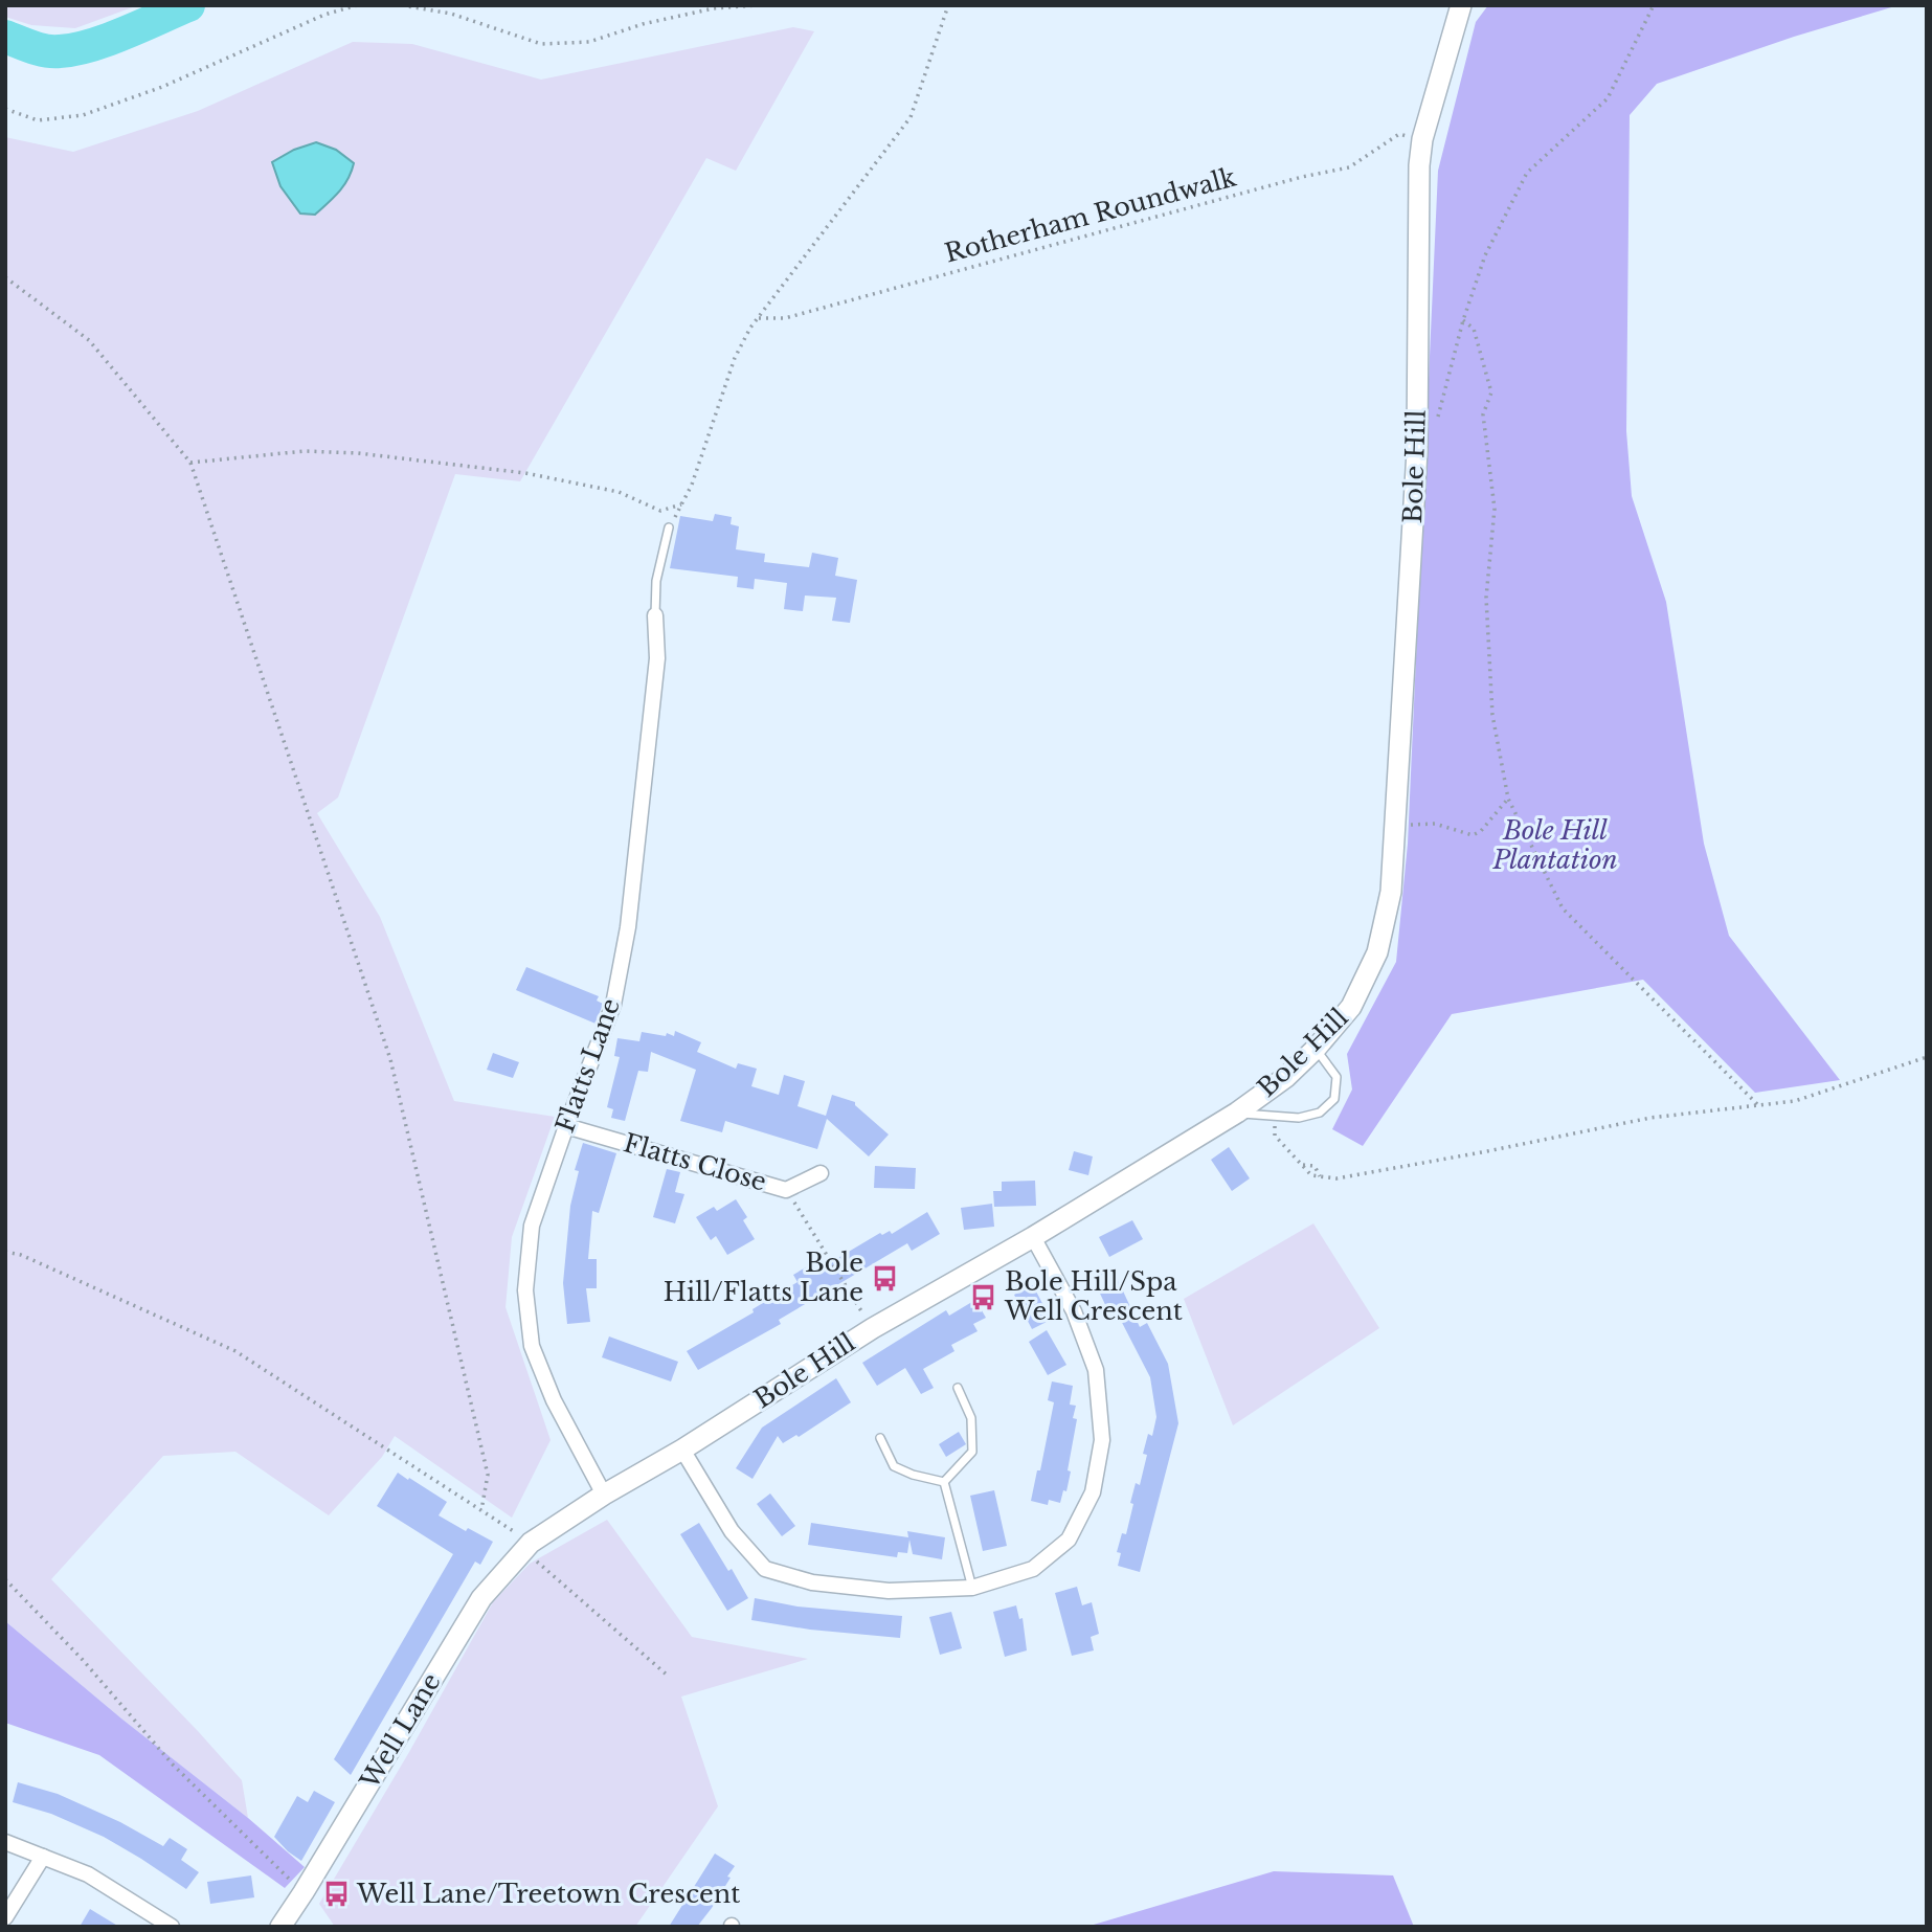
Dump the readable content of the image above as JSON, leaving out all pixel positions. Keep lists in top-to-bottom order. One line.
{"streets":{"street":["Bole Hill","Flatts Lane","Flatts Close","Well Lane"],"path":["Rotherham Roundwalk"]},"crossings":[["Rotherham Roundwalk","Bole Hill"],["Bole Hill","Flatts Lane"],["Bole Hill","Well Lane"],["Flatts Lane","Flatts Close"]],"parks":["Bole Hill Plantation"],"places":{"bus stop":["Bole Hill/Flatts Lane","Bole Hill/Spa Well Crescent","Well Lane/Treetown Crescent"]}}
